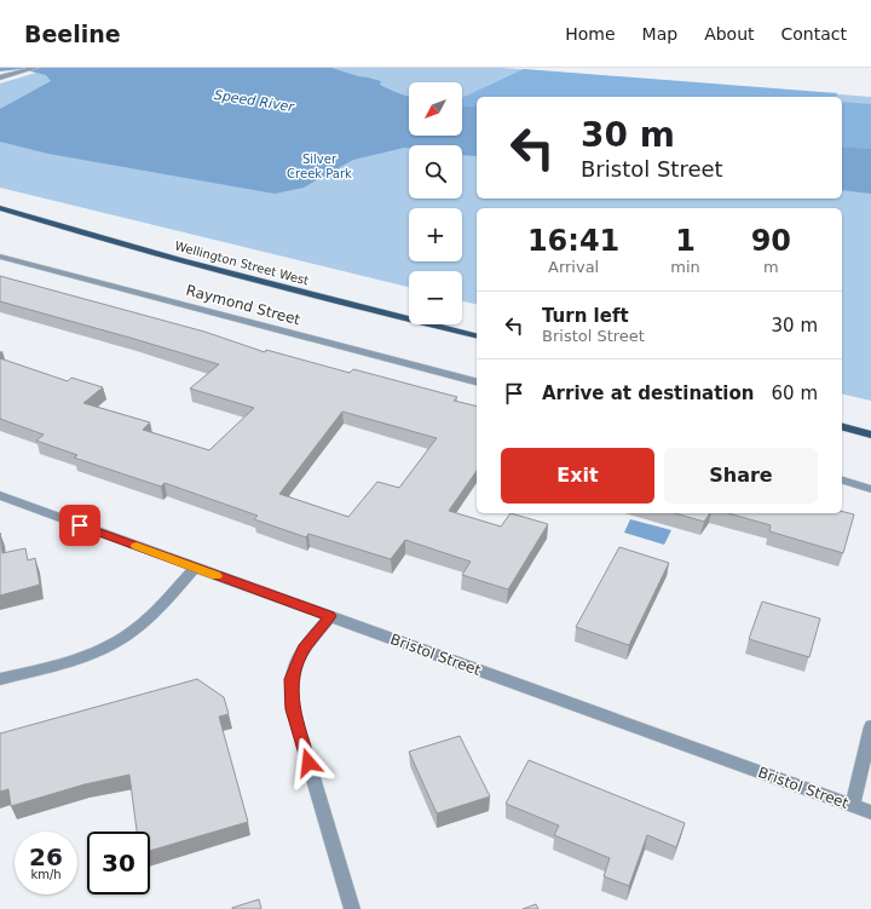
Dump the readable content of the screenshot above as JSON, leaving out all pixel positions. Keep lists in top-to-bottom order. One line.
{"streets":{"main road":["Wellington Street West"],"street":["Raymond Street","Bristol Street"]},"water":["Speed River"],"parks":["Silver Creek Park"],"north":"bottom left","page":{"header":"Beeline","nav":["Home","Map","About","Contact"],"map_buttons":["+","−"],"turn":["30 m","Bristol Street"],"eta":["16:41","Arrival","1","min","90","m"],"list":[{"name":"Turn left","note":"Bristol Street","value":"30 m"},{"name":"Arrive at destination","value":"60 m"}],"buttons":["Exit","Share"],"speed":"26 km/h","limit":"30"}}
